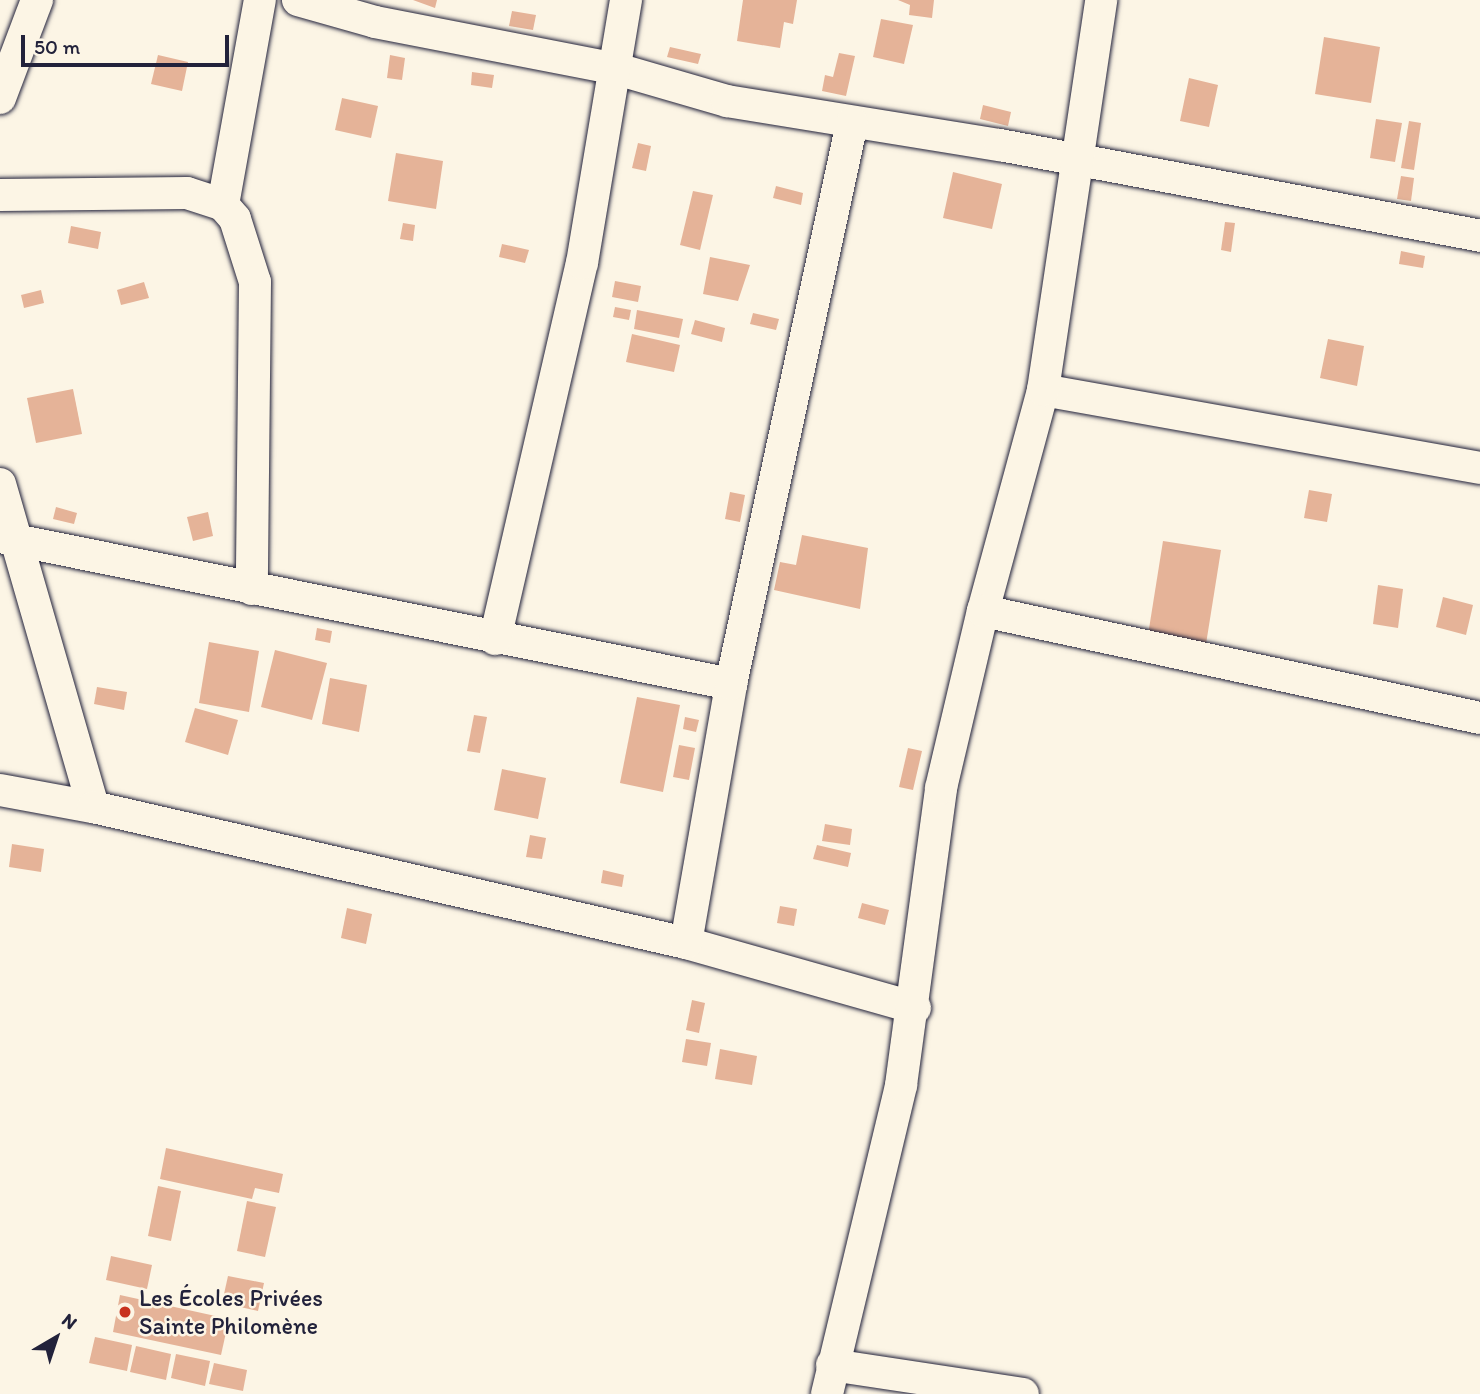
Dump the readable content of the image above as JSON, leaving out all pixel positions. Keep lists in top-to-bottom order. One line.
{"places":["Les Écoles Privées Sainte Philomène"],"scale_bar":"50 m","north":"top right"}
